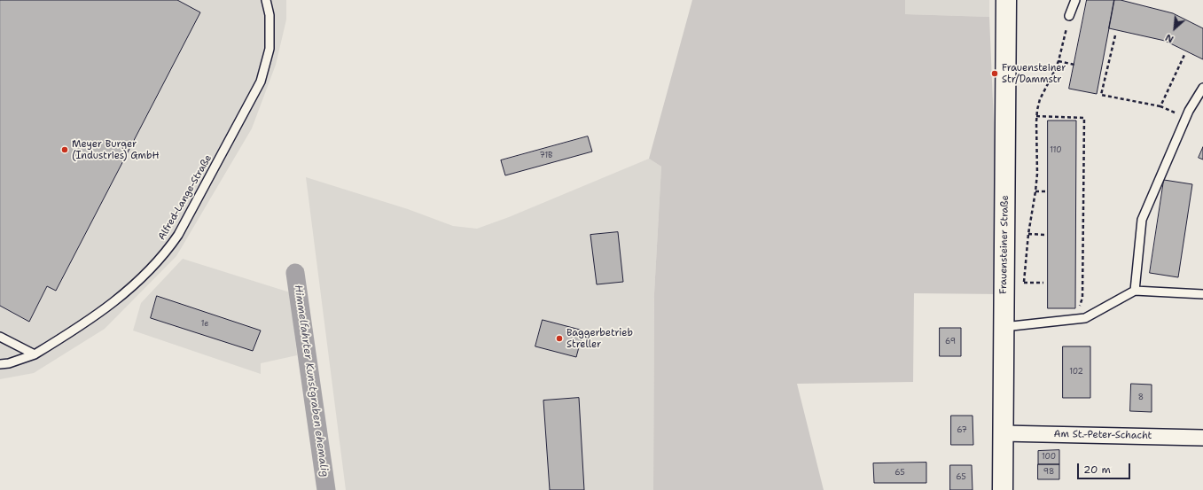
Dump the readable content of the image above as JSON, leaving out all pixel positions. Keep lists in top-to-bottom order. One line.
{"streets":{"main road":["Frauensteiner Straße"],"street":["Am St.-Peter-Schacht"],"lane":["Alfred-Lange-Straße"]},"crossings":[["Frauensteiner Straße","Am St.-Peter-Schacht"]],"water":["Himmelfahrter Kunstgraben ehemalig"],"places":["Frauensteiner Str/Dammstr","Meyer Burger (Industries) GmbH","Baggerbetrieb Streller"],"house_numbers":["110","71B","1e","69","102","8","67","100","98","65","65"],"scale_bar":"20 m","north":"bottom left"}
